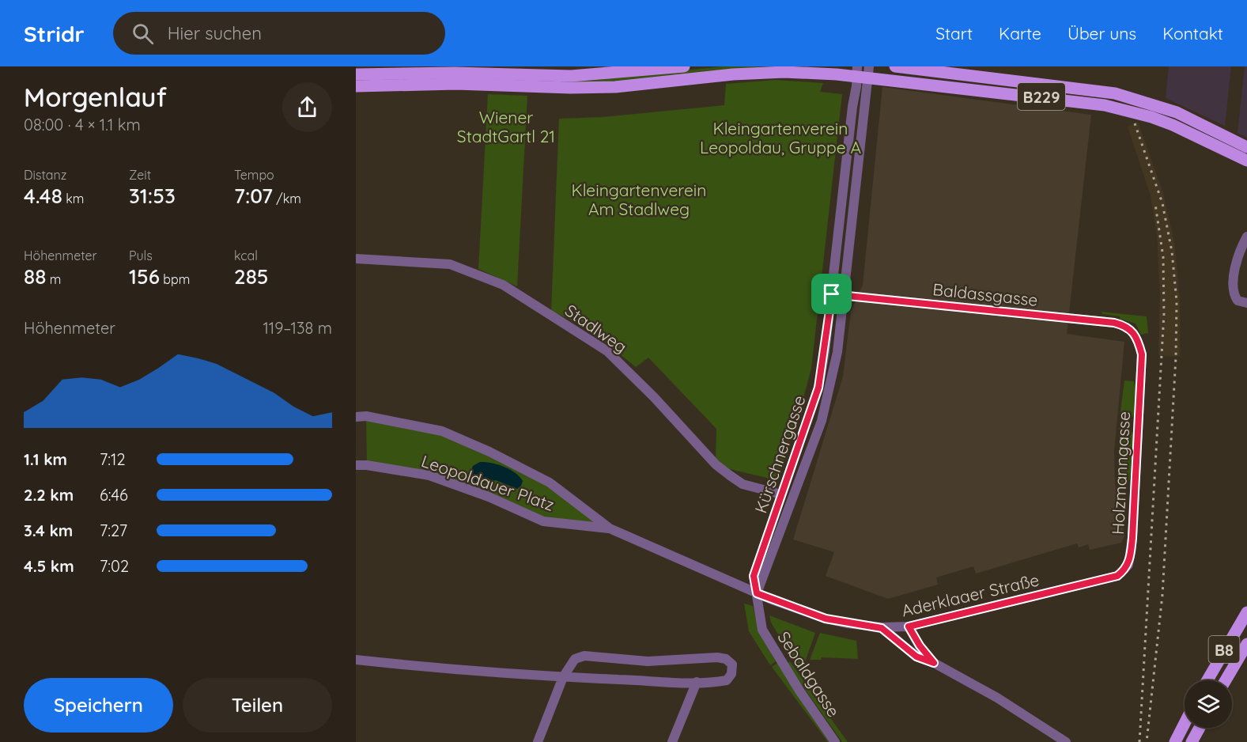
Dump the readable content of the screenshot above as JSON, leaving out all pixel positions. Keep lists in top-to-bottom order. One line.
{"streets":{"main road":["B229","B8"],"street":["Baldassgasse","Stadlweg","Kürschnergasse","Holzmanngasse","Leopoldauer Platz","Aderklaaer Straße","Sebaldgasse"]},"crossings":[["B229","Kürschnergasse"],["Baldassgasse","Kürschnergasse"],["Baldassgasse","Holzmanngasse"],["Stadlweg","Kürschnergasse"],["Kürschnergasse","Leopoldauer Platz"],["Kürschnergasse","Aderklaaer Straße"],["Kürschnergasse","Sebaldgasse"],["Holzmanngasse","Aderklaaer Straße"],["Leopoldauer Platz","Aderklaaer Straße"],["Leopoldauer Platz","Sebaldgasse"],["Aderklaaer Straße","Sebaldgasse"]],"parks":["Wiener StadtGartl 21","Kleingartenverein Leopoldau, Gruppe A","Kleingartenverein Am Stadlweg"],"page":{"header":"Stridr","search":"Hier suchen","nav":["Start","Karte","Über uns","Kontakt"],"heading":["Morgenlauf","08:00 · 4 × 1.1 km"],"stats":[["Distanz","4.48 km"],["Zeit","31:53"],["Tempo","7:07 /km"],["Höhenmeter","88 m"],["Puls","156 bpm"],["kcal","285"]],"chart":["Höhenmeter","119–138 m"],"list":[{"name":"1.1 km","note":"7:12"},{"name":"2.2 km","note":"6:46"},{"name":"3.4 km","note":"7:27"},{"name":"4.5 km","note":"7:02"}],"buttons":["Speichern","Teilen"]}}
